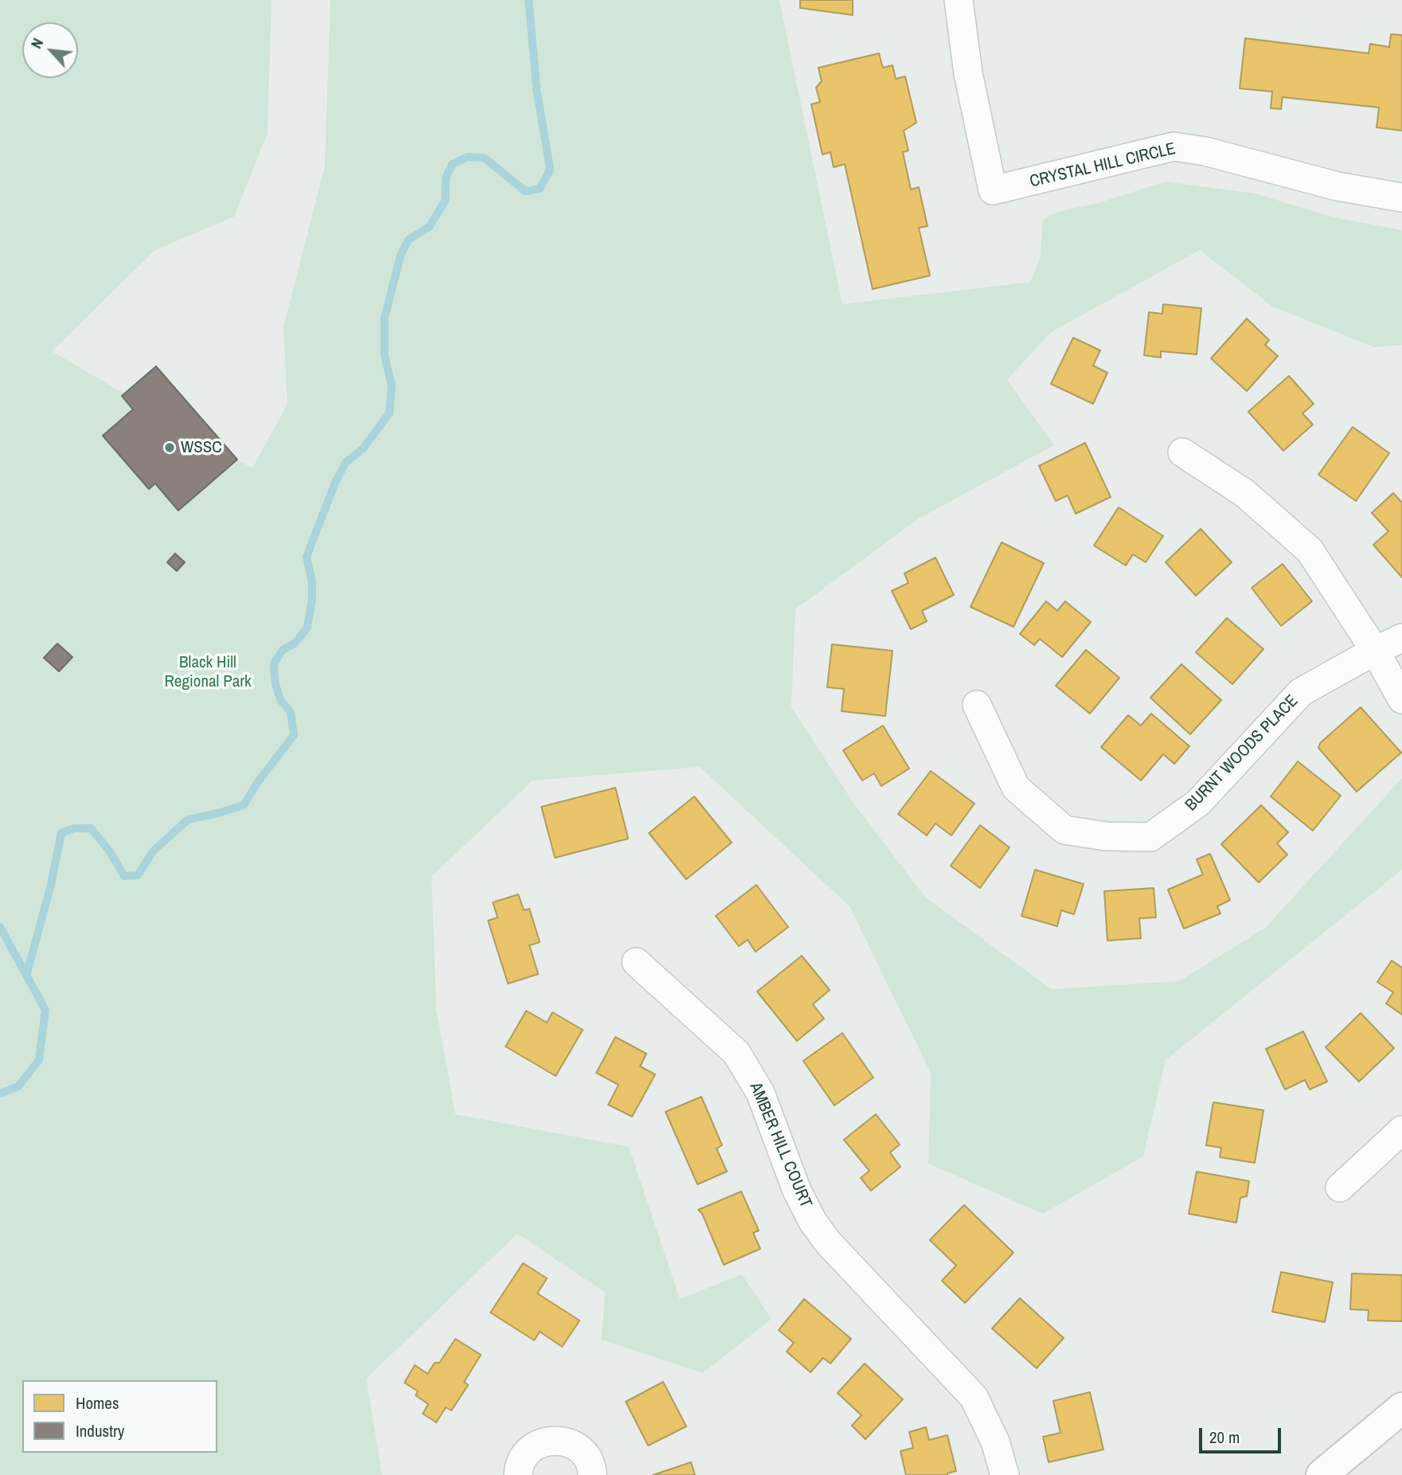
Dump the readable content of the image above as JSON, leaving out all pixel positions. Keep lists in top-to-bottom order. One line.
{"streets":{"street":["CRYSTAL HILL CIRCLE","BURNT WOODS PLACE","AMBER HILL COURT"]},"parks":["Black Hill Regional Park"],"places":["WSSC"],"legend":["Homes","Industry"],"scale_bar":"20 m","north":"top left"}
